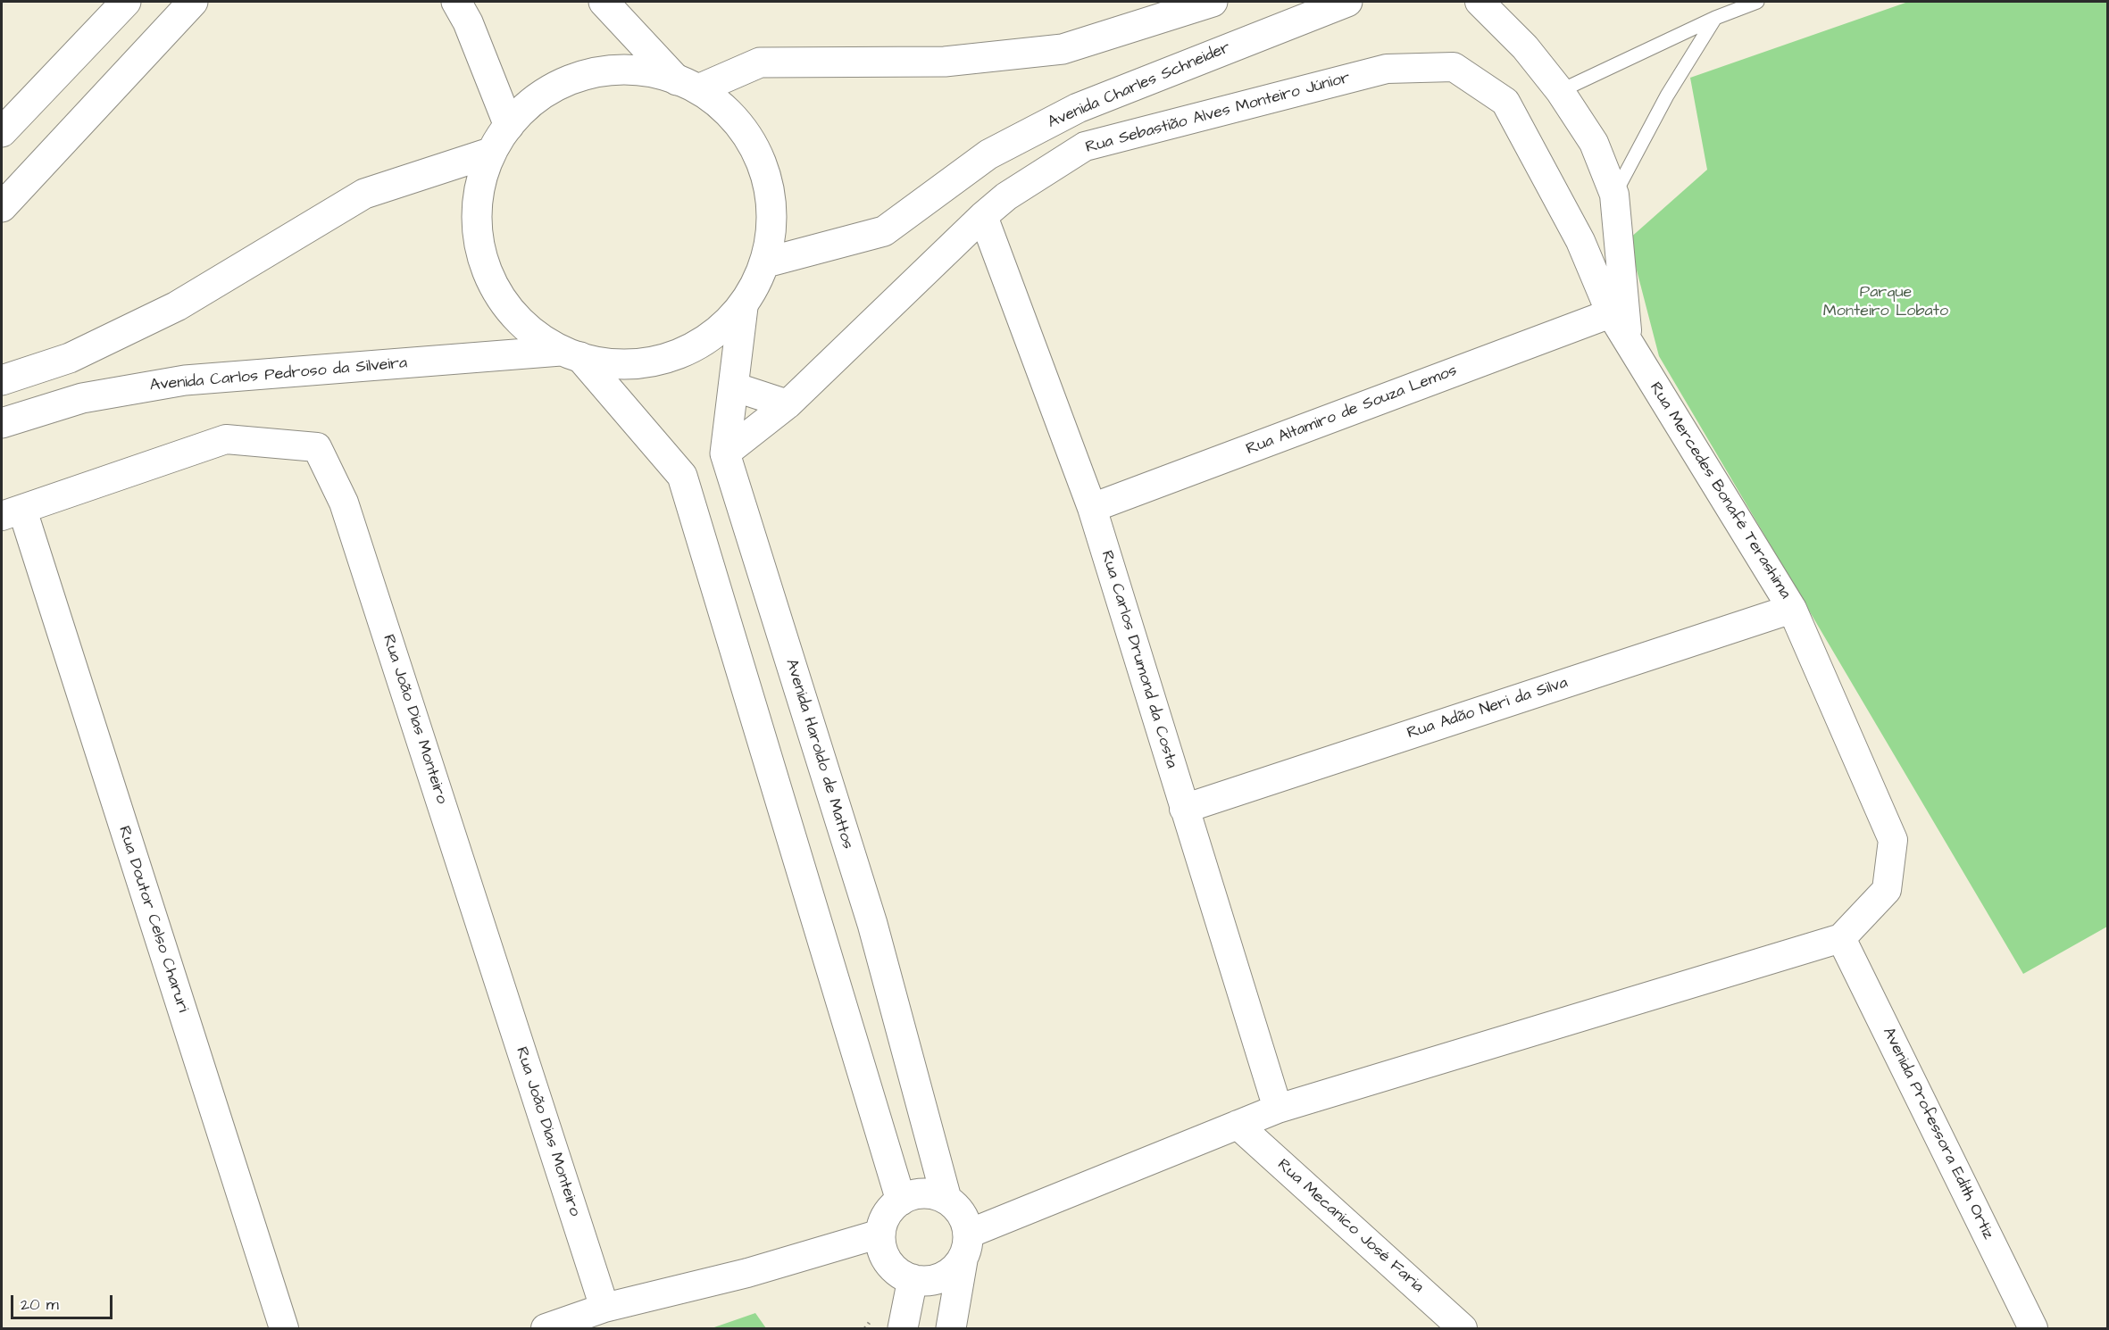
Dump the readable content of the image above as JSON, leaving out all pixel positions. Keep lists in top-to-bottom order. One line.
{"streets":{"main road":["Avenida Charles Schneider","Avenida Carlos Pedroso da Silveira","Avenida Haroldo de Mattos"],"street":["Rua Sebastião Alves Monteiro Júnior","Rua Altamiro de Souza Lemos","Rua Mercedes Bonafé Terashima","Rua Carlos Drumond da Costa","Rua Adão Neri da Silva","Rua João Dias Monteiro","Rua Doutor Celso Charuri","Avenida Professora Edith Ortiz","Rua Mecanico José Faria"]},"crossings":[["Rua Sebastião Alves Monteiro Júnior","Rua Mercedes Bonafé Terashima"],["Rua Sebastião Alves Monteiro Júnior","Rua Carlos Drumond da Costa"],["Rua Sebastião Alves Monteiro Júnior","Avenida Haroldo de Mattos"],["Rua Altamiro de Souza Lemos","Rua Mercedes Bonafé Terashima"],["Rua Altamiro de Souza Lemos","Rua Carlos Drumond da Costa"],["Rua Mercedes Bonafé Terashima","Rua Adão Neri da Silva"],["Rua Mercedes Bonafé Terashima","Avenida Professora Edith Ortiz"],["Rua Carlos Drumond da Costa","Rua Adão Neri da Silva"],["Rua João Dias Monteiro","Rua Doutor Celso Charuri"]],"parks":["Parque Monteiro Lobato"],"scale_bar":"20 m"}
